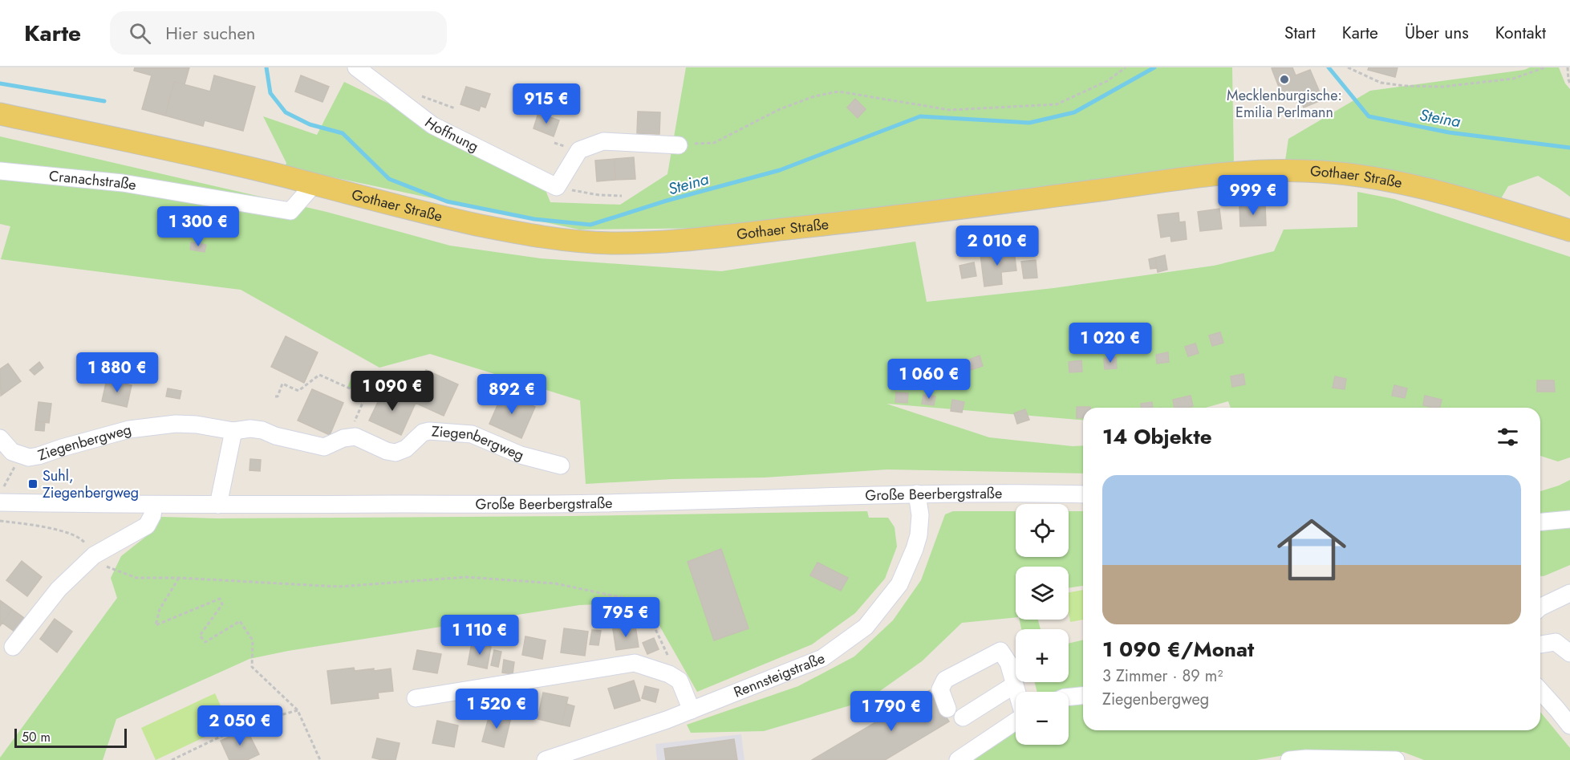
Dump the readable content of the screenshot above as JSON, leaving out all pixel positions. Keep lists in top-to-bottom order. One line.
{"streets":{"main road":["Gothaer Straße"],"street":["Hoffnung","Cranachstraße","Ziegenbergweg","Große Beerbergstraße","Rennsteigstraße"]},"crossings":[["Gothaer Straße","Cranachstraße"],["Große Beerbergstraße","Rennsteigstraße"]],"water":["Steina"],"places":{"other":["Mecklenburgische: Emilia Perlmann"],"transit":["Suhl, Ziegenbergweg"]},"scale_bar":"50 m","page":{"header":"Karte","search":"Hier suchen","nav":["Start","Karte","Über uns","Kontakt"],"price":["915 €","999 €","1 300 €","2 010 €","1 020 €","1 880 €","1 060 €","1 090 €","892 €","795 €","1 110 €","1 520 €","1 790 €","2 050 €"],"heading":"14 Objekte","list":[{"name":"1 090 €/Monat","note":"3 Zimmer · 89 m² · Ziegenbergweg"}],"map_buttons":["+","−"],"scale":"50 m"}}
